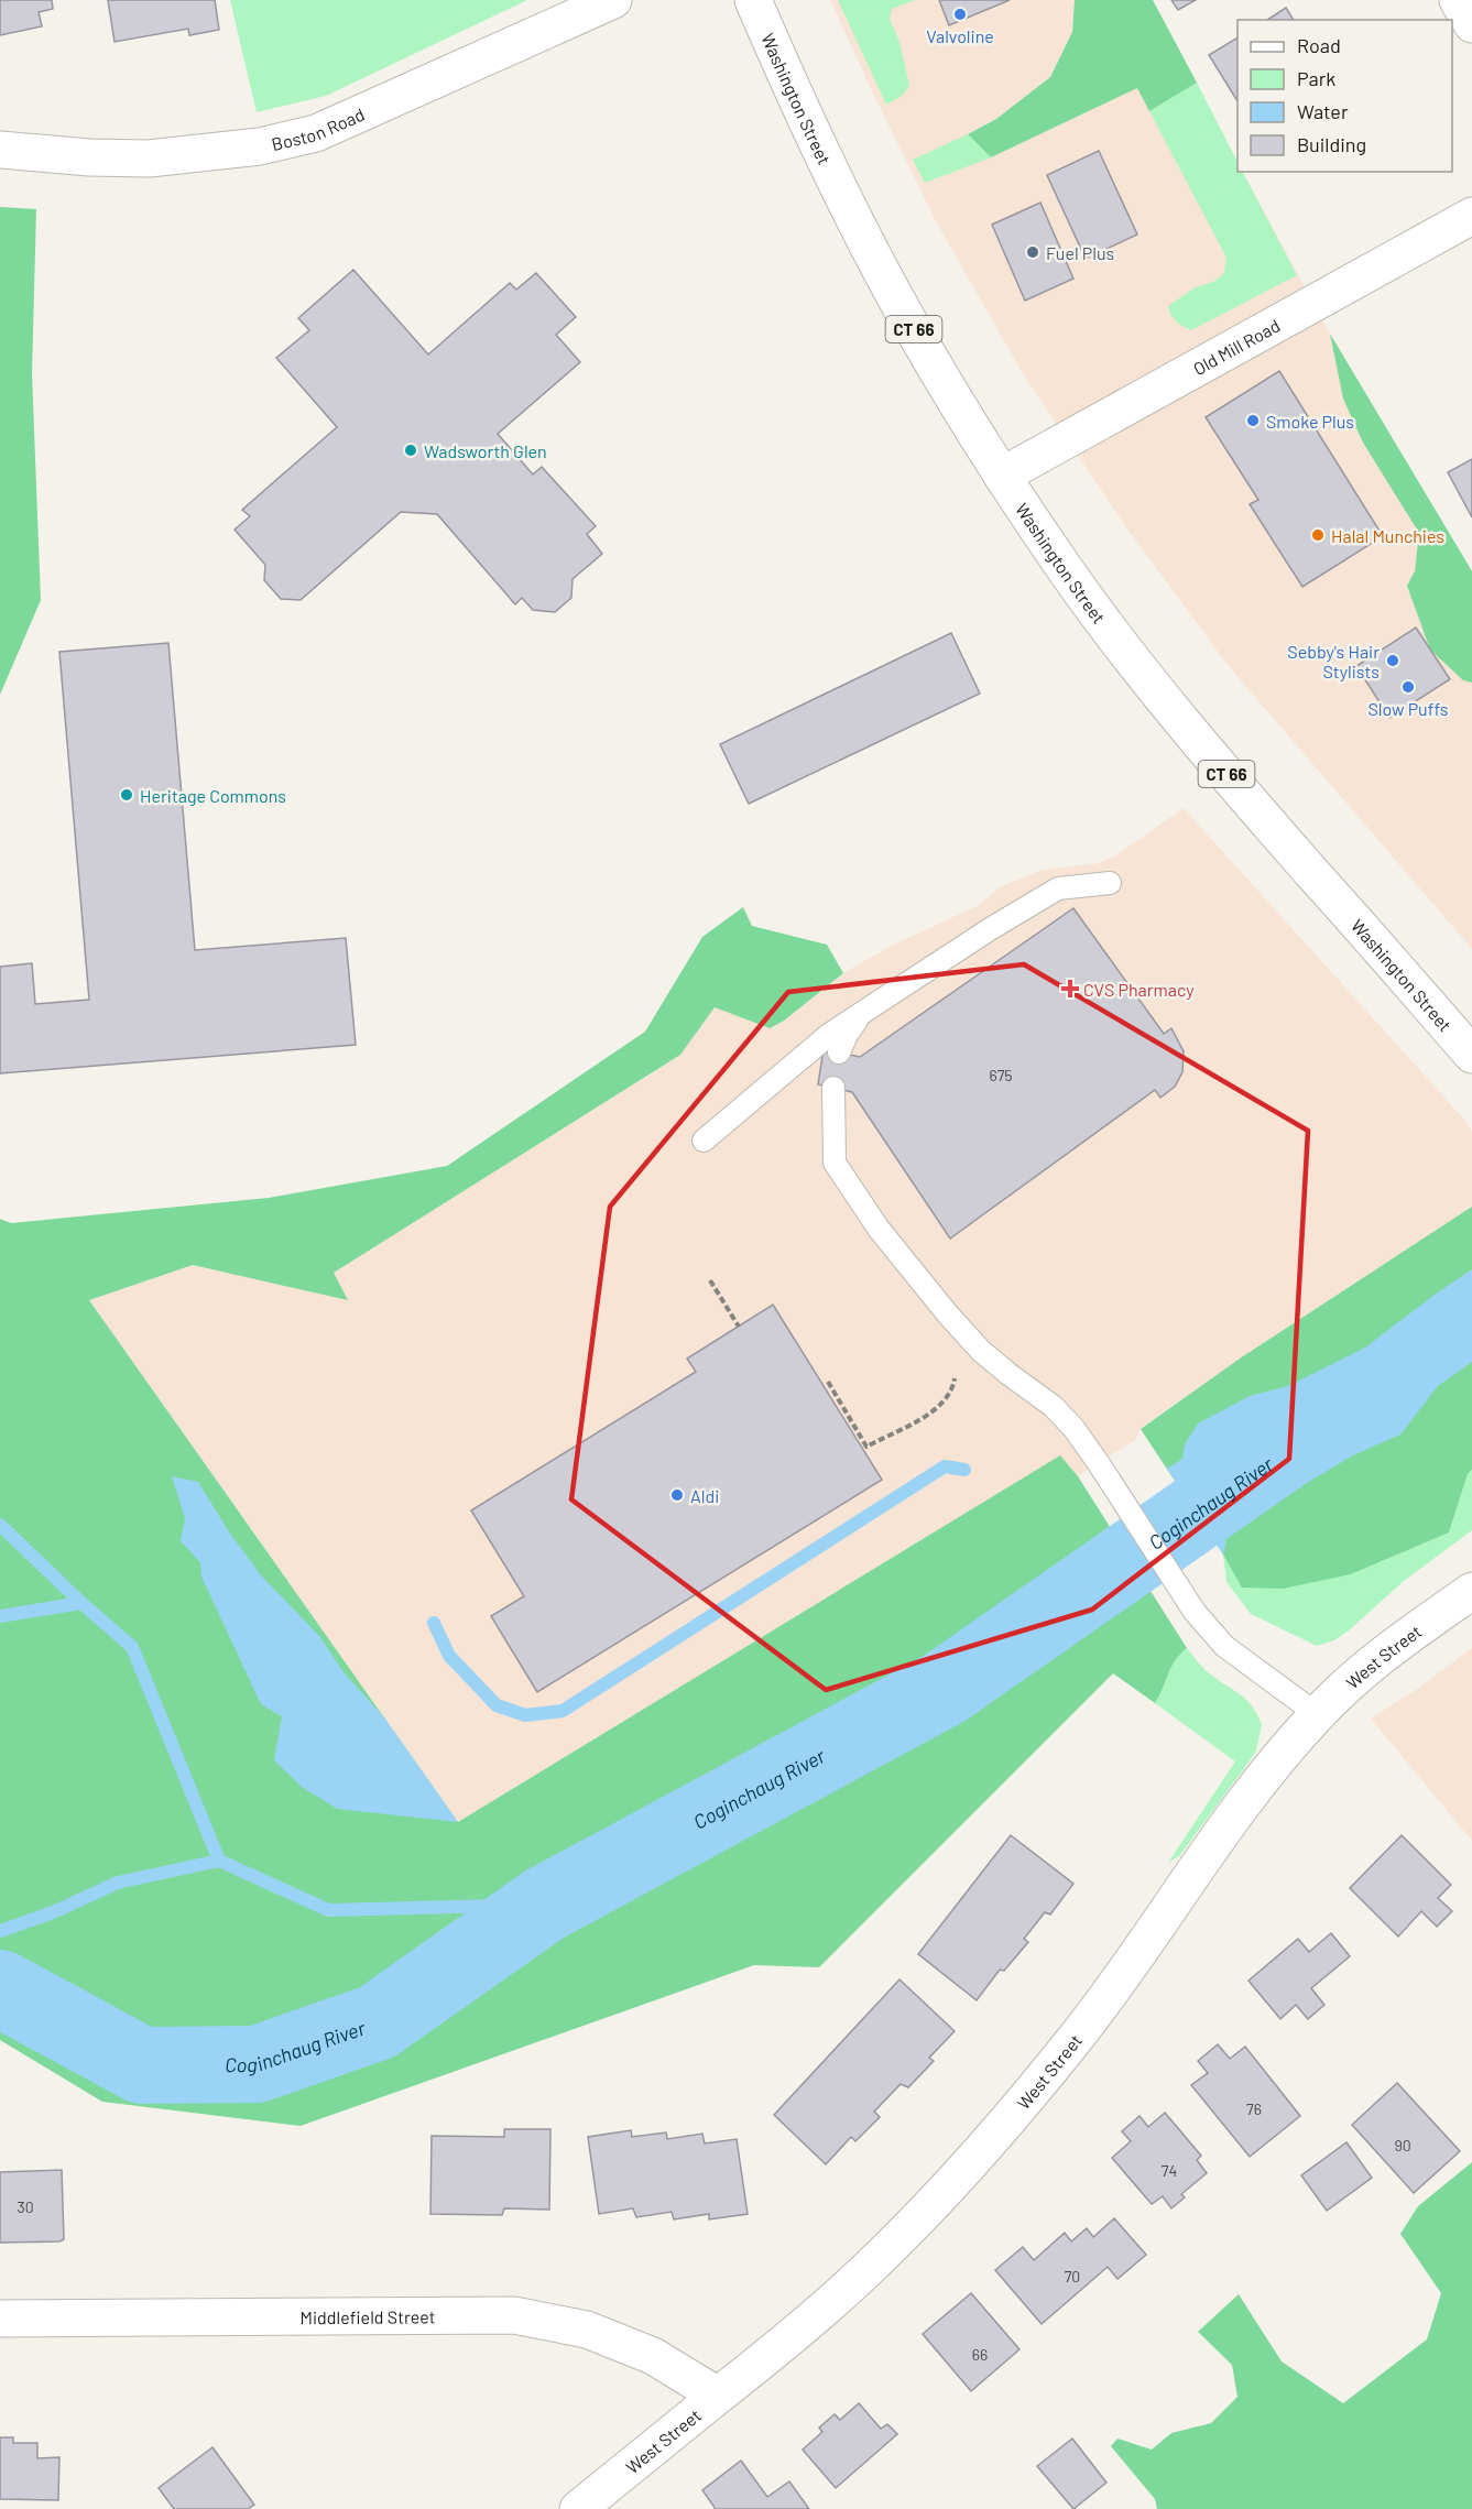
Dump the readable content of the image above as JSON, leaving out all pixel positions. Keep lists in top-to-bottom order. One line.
{"streets":{"main road":["Washington Street","Boston Road","CT 66","Old Mill Road","West Street","Middlefield Street"]},"crossings":[["Washington Street","Old Mill Road"],["West Street","Middlefield Street"]],"water":["Coginchaug River"],"places":{"other":["Valvoline","Fuel Plus","Smoke Plus","Wadsworth Glen","Halal Munchies","Sebby's Hair Stylists","Slow Puffs","Heritage Commons","Aldi"],"health":["CVS Pharmacy"]},"house_numbers":["675","76","90","74","30","70","66"],"legend":["Road","Park","Water","Building"]}
